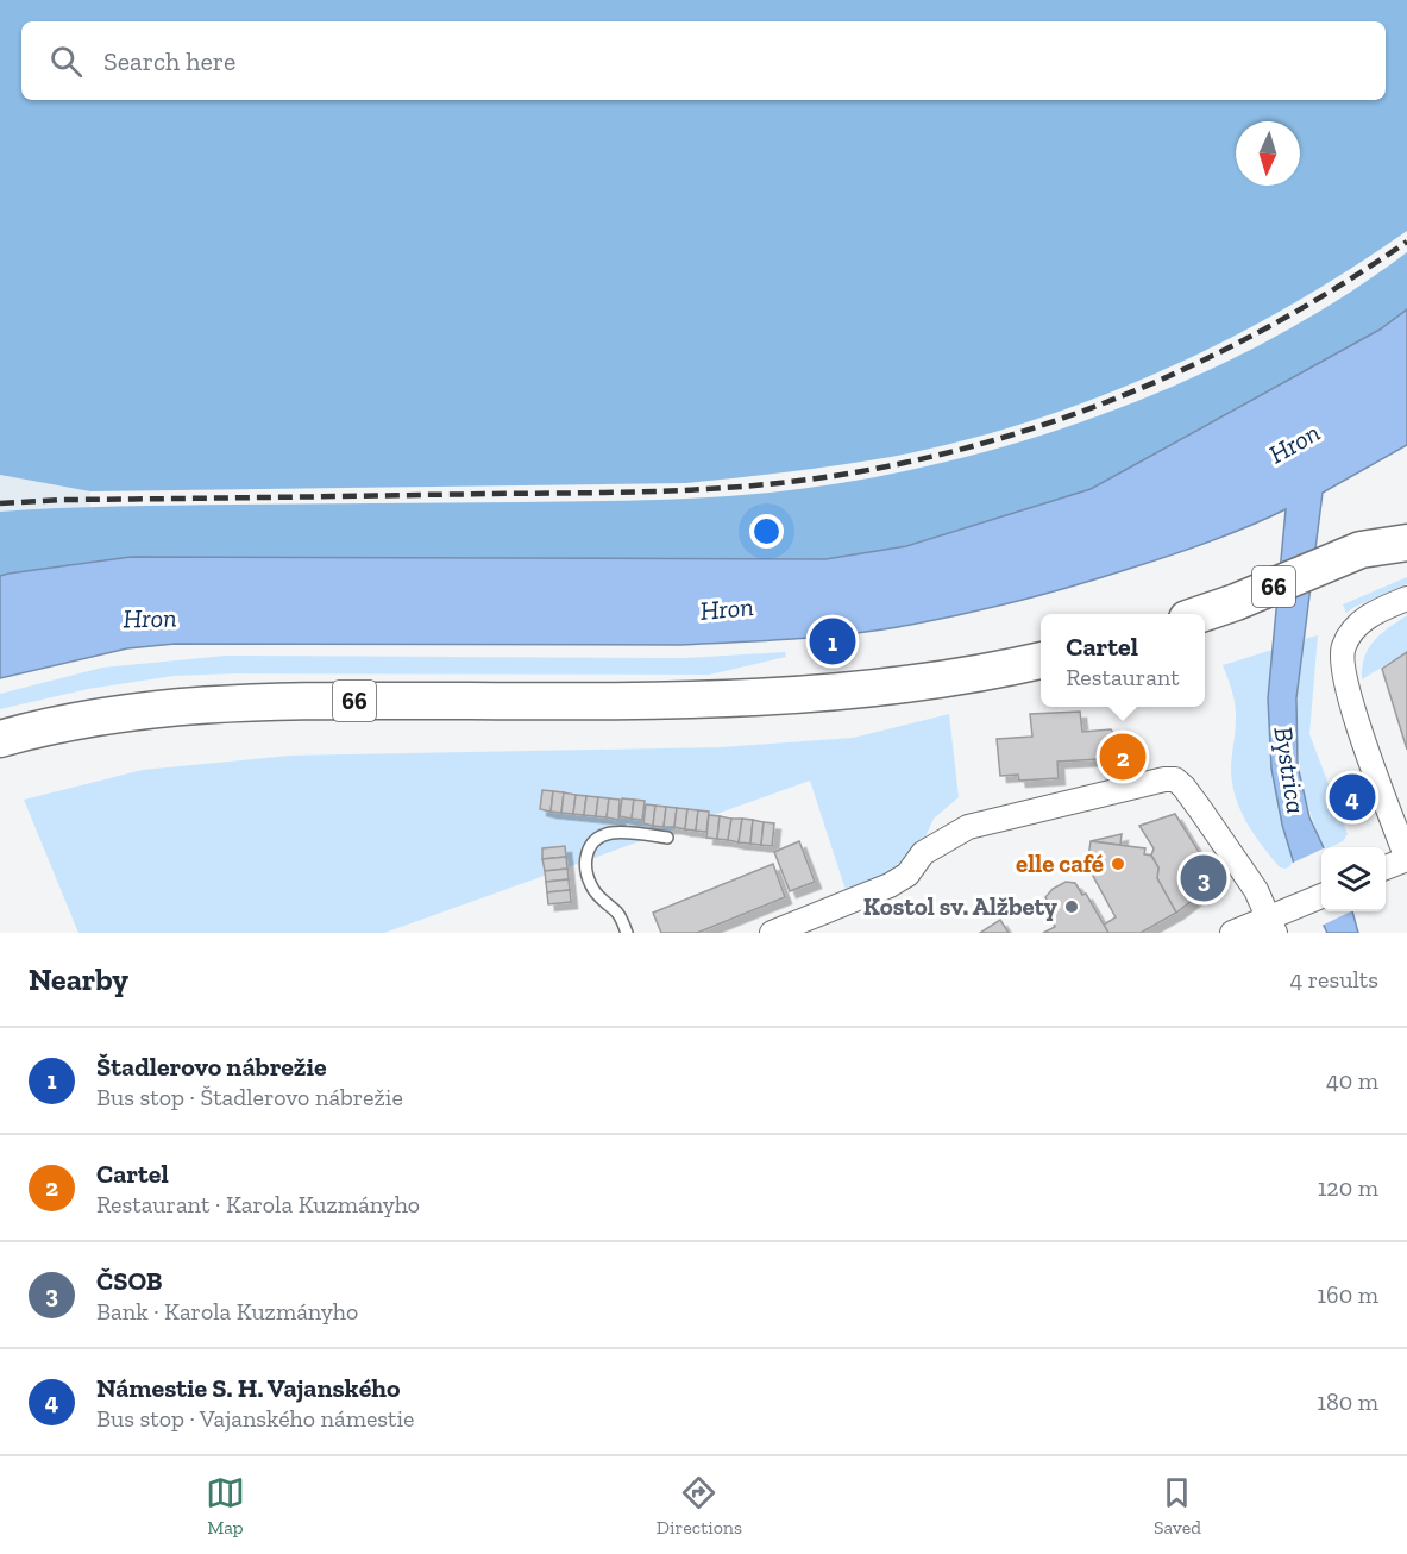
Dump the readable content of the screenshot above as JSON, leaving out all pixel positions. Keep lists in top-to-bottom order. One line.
{"streets":{"main road":["66"]},"water":["Hron","Bystrica"],"places":["elle café","Kostol sv. Alžbety"],"north":"bottom","page":{"search":"Search here","popup":["Cartel","Restaurant"],"pins":["1","2","4","3"],"heading":["Nearby","4 results"],"list":[{"mark":"1","name":"Štadlerovo nábrežie","note":"Bus stop · Štadlerovo nábrežie","value":"40 m"},{"mark":"2","name":"Cartel","note":"Restaurant · Karola Kuzmányho","value":"120 m"},{"mark":"3","name":"ČSOB","note":"Bank · Karola Kuzmányho","value":"160 m"},{"mark":"4","name":"Námestie S. H. Vajanského","note":"Bus stop · Vajanského námestie","value":"180 m"}],"nav":["Map","Directions","Saved"]}}
